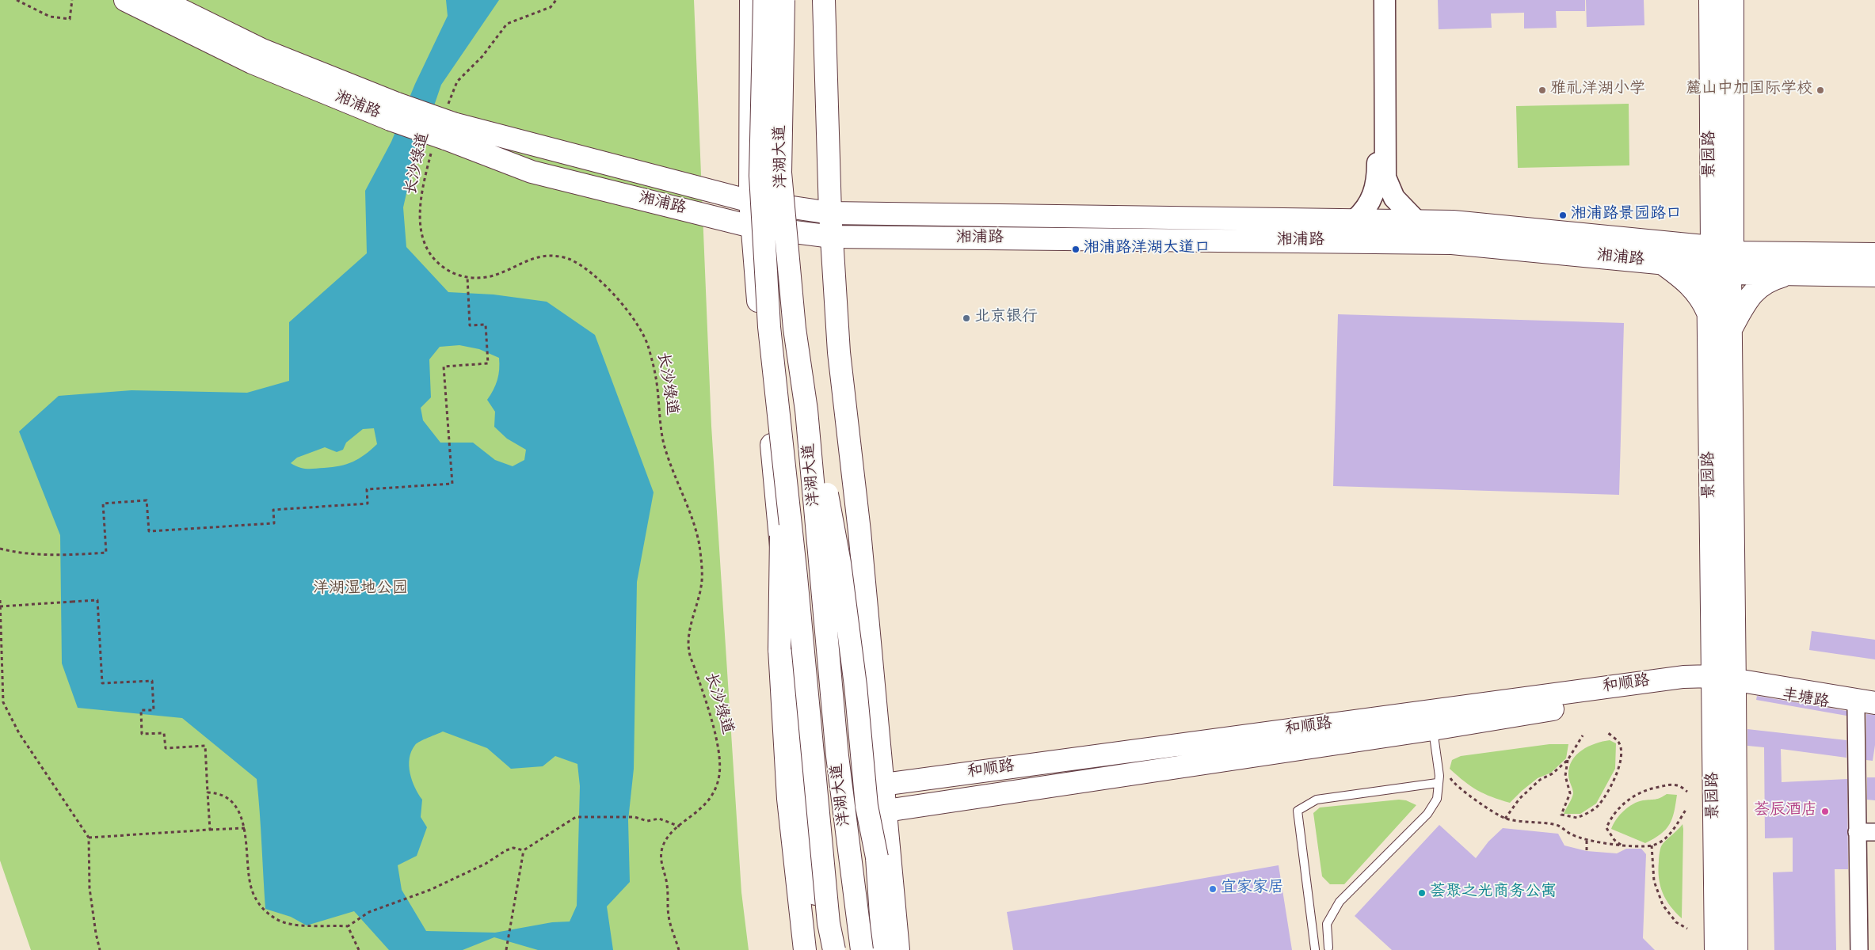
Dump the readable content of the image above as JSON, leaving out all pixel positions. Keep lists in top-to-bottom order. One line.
{"streets":{"main road":["湘浦路","景园路","洋湖大道","和顺路"],"path":["长沙绿道"]},"crossings":[["湘浦路","景园路"],["湘浦路","长沙绿道"],["景园路","和顺路"]],"parks":["洋湖湿地公园"],"places":["雅礼洋湖小学","麓山中加国际学校","湘浦路景园路口","湘浦路洋湖大道口","北京银行","荟辰酒店","宜家家居","荟聚之光商务公寓"]}
